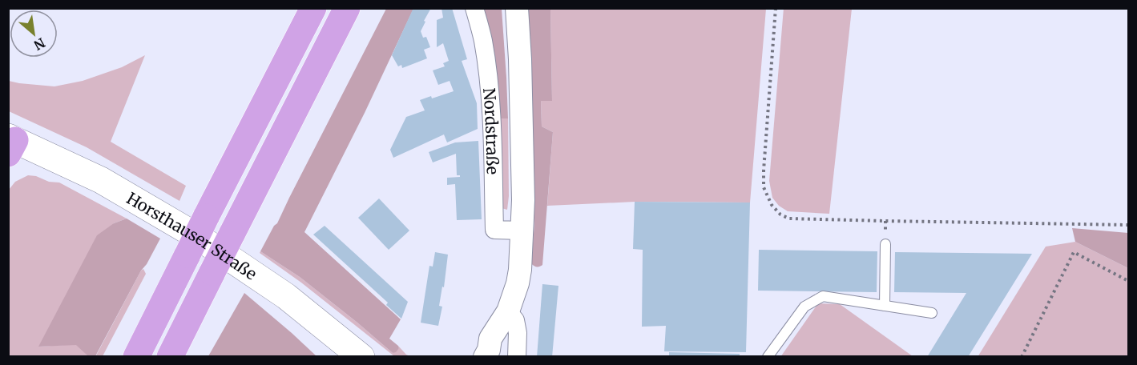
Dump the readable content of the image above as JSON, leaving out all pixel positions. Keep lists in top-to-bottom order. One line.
{"streets":{"main road":["Horsthauser Straße"],"street":["Nordstraße"]},"north":"bottom right"}
